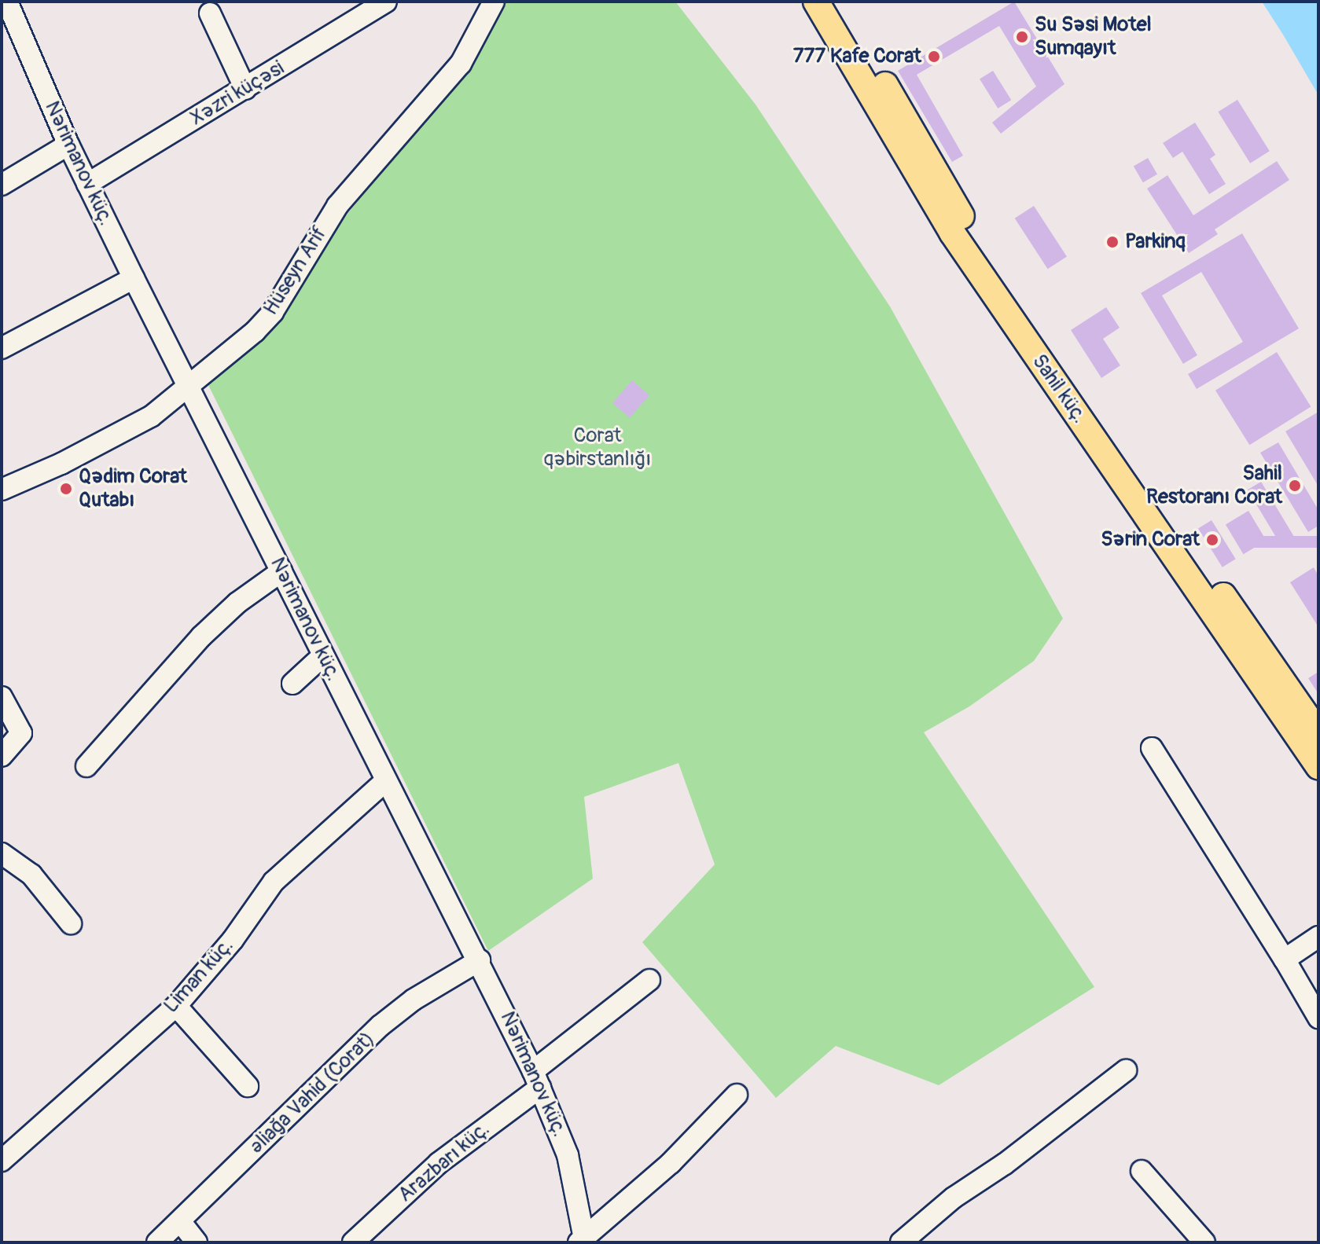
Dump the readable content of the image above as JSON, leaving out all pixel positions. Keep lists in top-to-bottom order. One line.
{"streets":{"main road":["Sahil küç."],"street":["Xəzri küçəsi","Nərimanov küç.","Hüseyn Arif","Liman küç.","Əliağa Vahid (Corat)","Arazbarı küç."]},"crossings":[["Xəzri küçəsi","Nərimanov küç."],["Nərimanov küç.","Hüseyn Arif"],["Nərimanov küç.","Liman küç."],["Nərimanov küç.","Əliağa Vahid (Corat)"],["Nərimanov küç.","Arazbarı küç."]],"parks":["Corat qəbirstanlığı"],"places":["Su Səsi Motel Sumqayıt","777 Kafe Corat","Parkinq","Sahil Restoranı Corat","Qədim Corat Qutabı","Sərin Corat"]}
